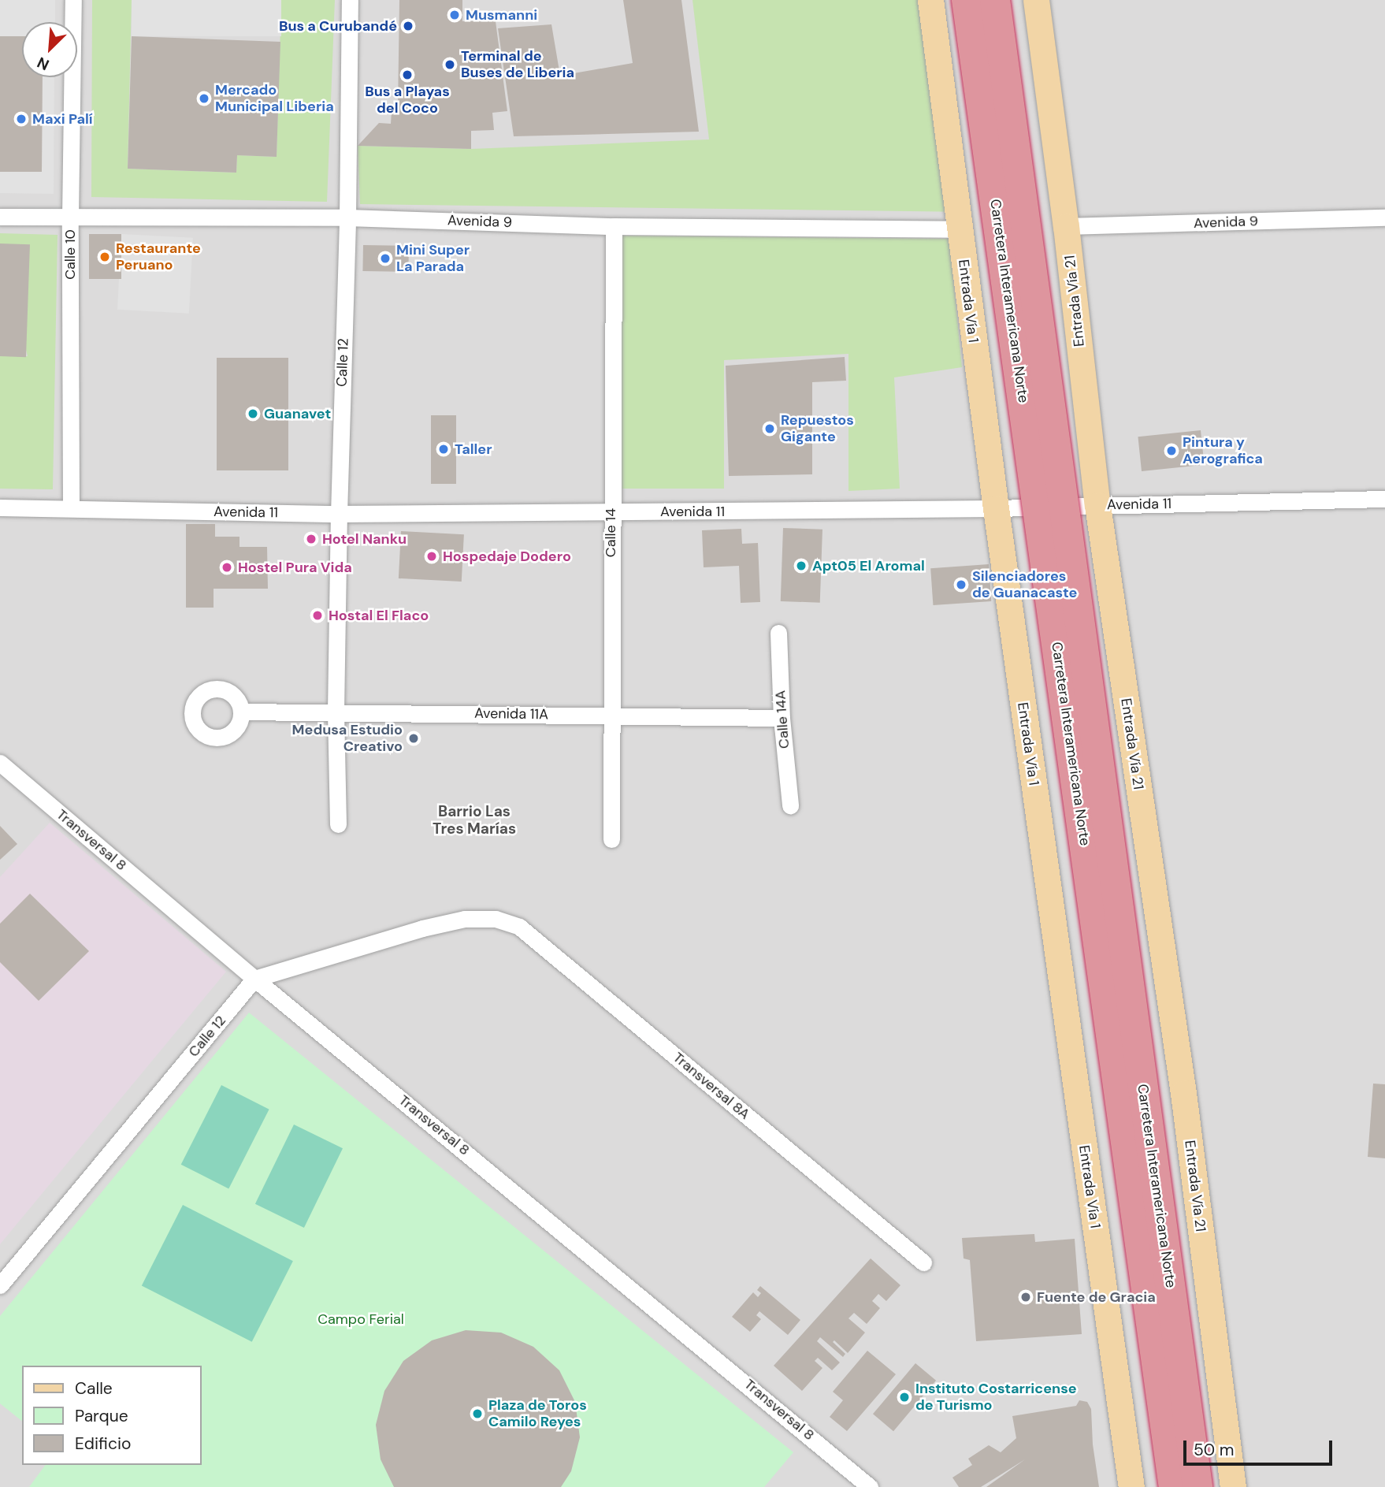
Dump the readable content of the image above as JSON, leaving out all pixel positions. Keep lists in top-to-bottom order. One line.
{"streets":{"highway":["Carretera Interamericana Norte"],"main road":["Entrada Vía 1","Entrada Vía 21"],"street":["Avenida 9","Calle 10","Calle 12","Avenida 11","Calle 14","Avenida 11A","Calle 14A","Transversal 8","Transversal 8A"]},"crossings":[["Avenida 9","Calle 10"],["Avenida 9","Entrada Vía 1"],["Avenida 9","Entrada Vía 21"],["Avenida 9","Calle 12"],["Avenida 9","Calle 14"],["Calle 10","Avenida 11"],["Entrada Vía 1","Avenida 11"],["Entrada Vía 21","Avenida 11"],["Calle 12","Avenida 11"],["Calle 12","Avenida 11A"],["Calle 12","Transversal 8"],["Calle 12","Transversal 8A"],["Avenida 11","Calle 14"],["Calle 14","Avenida 11A"],["Avenida 11A","Calle 14A"],["Transversal 8","Transversal 8A"]],"districts":["Barrio Las Tres Marías"],"parks":["Campo Ferial"],"places":["Musmanni","Bus a Curubandé","Terminal de Buses de Liberia","Bus a Playas del Coco","Mercado Municipal Liberia","Maxi Palí","Restaurante Peruano","Mini Super La Parada","Guanavet","Repuestos Gigante","Taller","Pintura y Aerografica","Hotel Nanku","Hospedaje Dodero","Apt05 El Aromal","Hostel Pura Vida","Silenciadores de Guanacaste","Hostal El Flaco","Medusa Estudio Creativo","Fuente de Gracia","Instituto Costarricense de Turismo","Plaza de Toros Camilo Reyes"],"legend":["Calle","Parque","Edificio"],"scale_bar":"50 m","north":"bottom left"}
